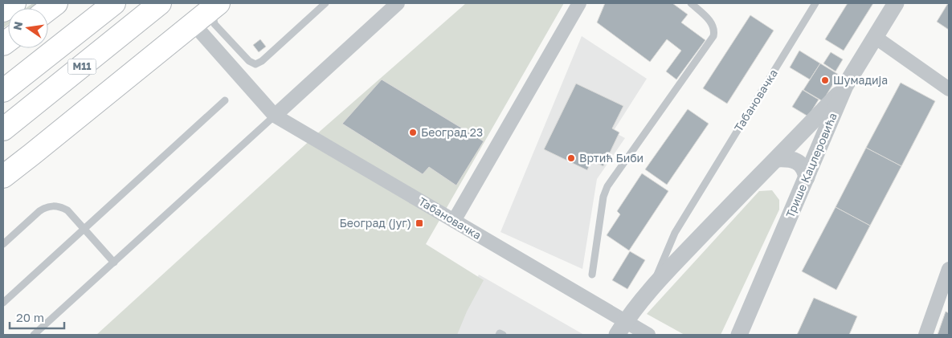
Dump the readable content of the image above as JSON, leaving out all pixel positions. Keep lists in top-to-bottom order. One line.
{"streets":{"highway":["M11"],"street":["Табановачка","Трише Кацлеровића"]},"places":{"other":["Шумадија","Београд 23","Вртић Биби"],"transit":["Београд (југ)"]},"scale_bar":"20 m","north":"left"}
